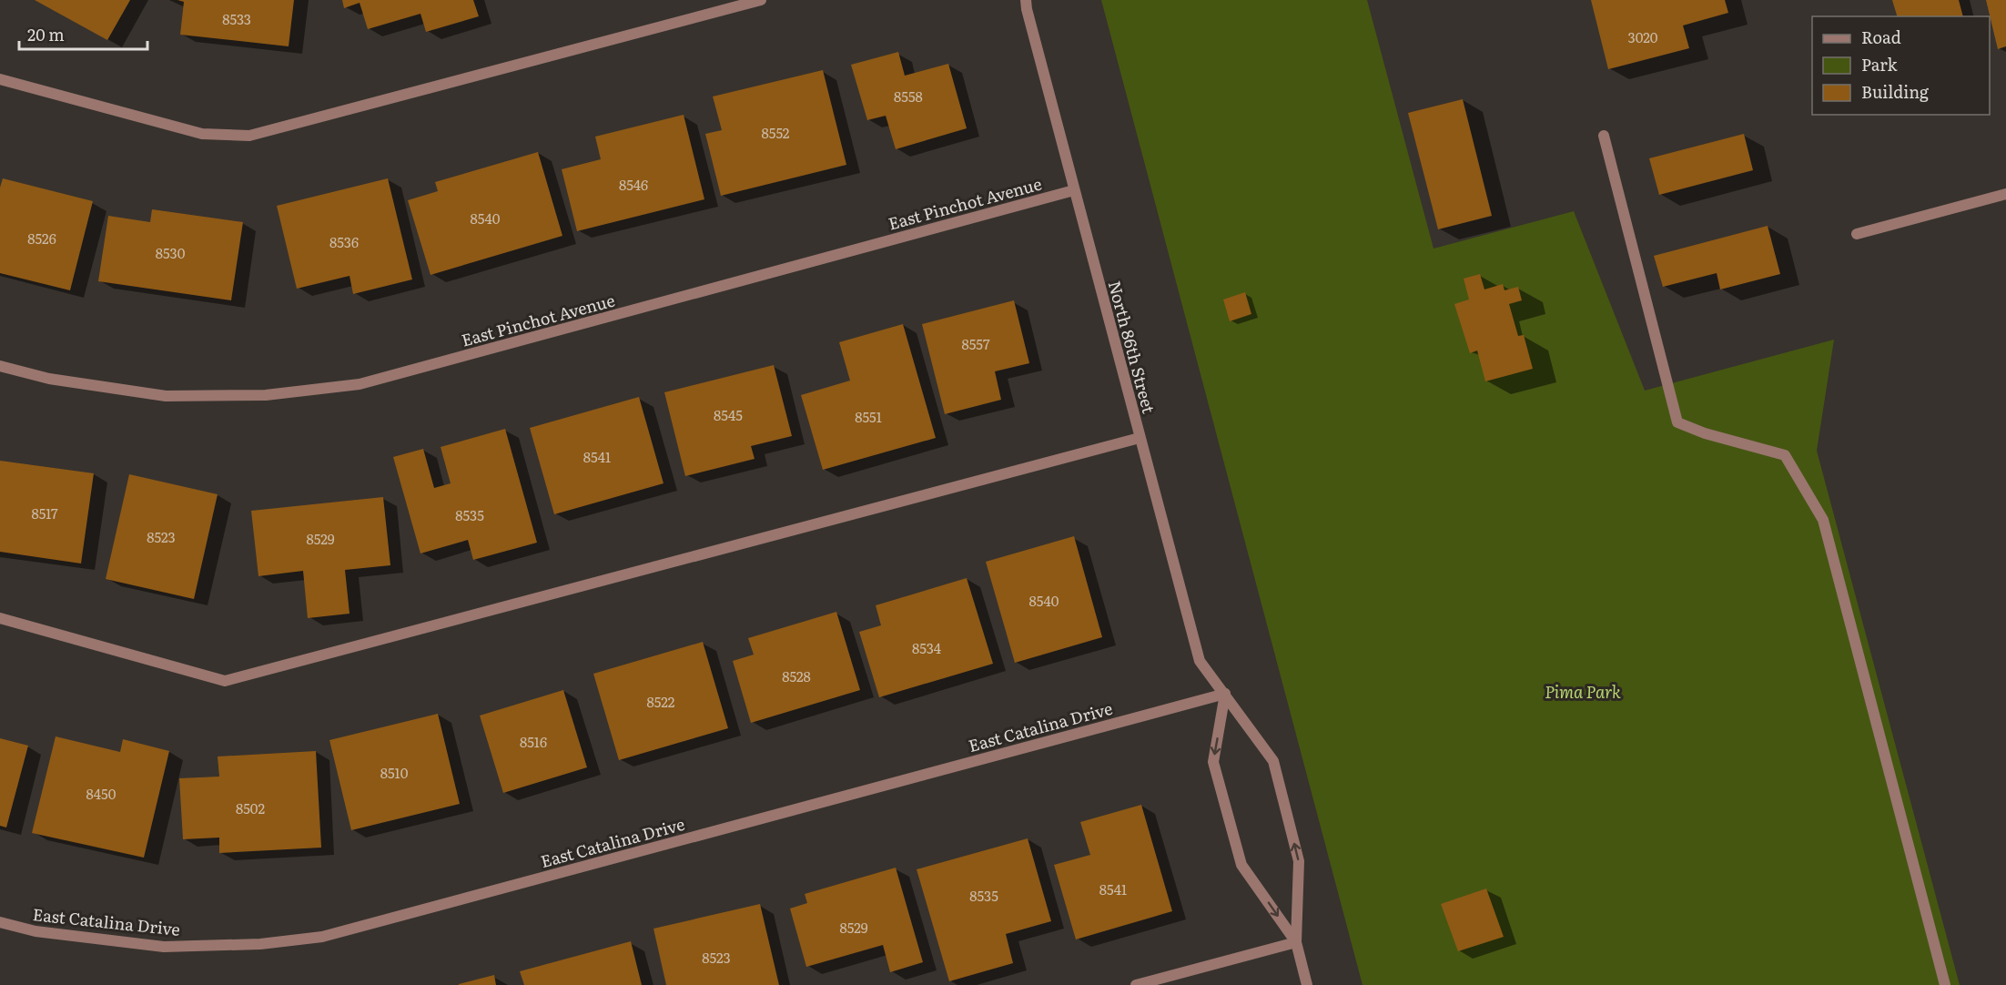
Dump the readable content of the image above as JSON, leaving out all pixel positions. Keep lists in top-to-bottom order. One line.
{"streets":{"street":["East Pinchot Avenue","North 86th Street","East Catalina Drive"]},"crossings":[["East Pinchot Avenue","North 86th Street"],["North 86th Street","East Catalina Drive"]],"parks":["Pima Park"],"house_numbers":["8533","3020","8558","8552","8546","8540","8526","8536","8530","8557","8545","8551","8541","8517","8535","8523","8529","8540","8534","8528","8522","8516","8510","8450","8502","8541","8535","8529","8523"],"legend":["Road","Park","Building"],"scale_bar":"20 m"}
